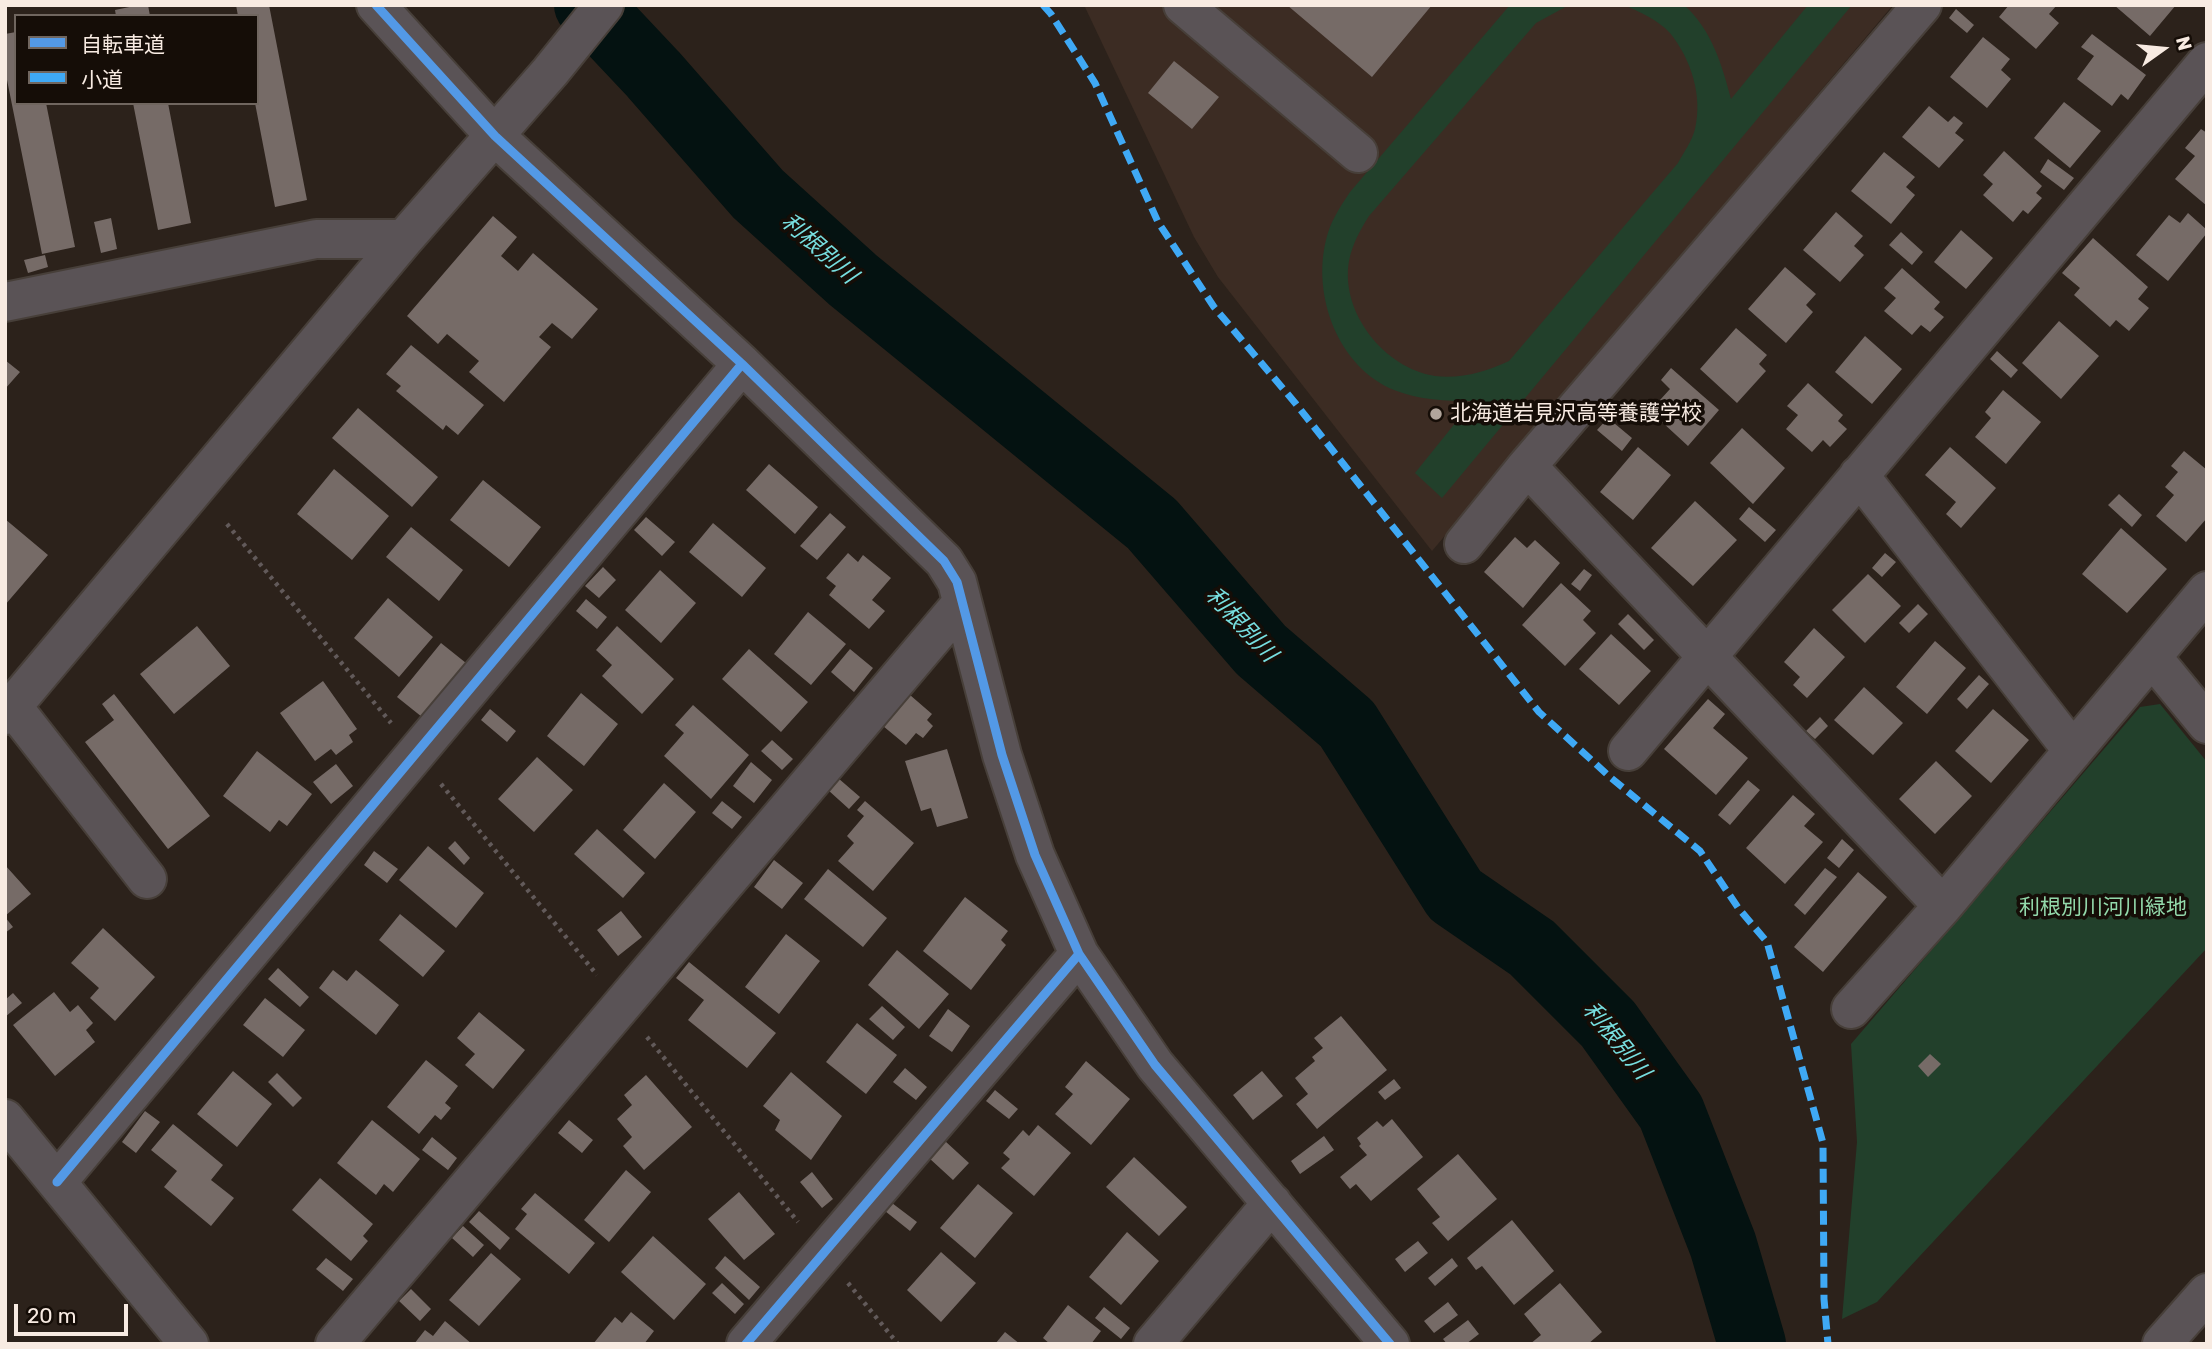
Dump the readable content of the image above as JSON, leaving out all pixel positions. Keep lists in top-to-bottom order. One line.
{"water":["利根別川"],"parks":["利根別川河川緑地"],"places":["北海道岩見沢高等養護学校"],"legend":["自転車道","小道"],"scale_bar":"20 m","north":"right"}
